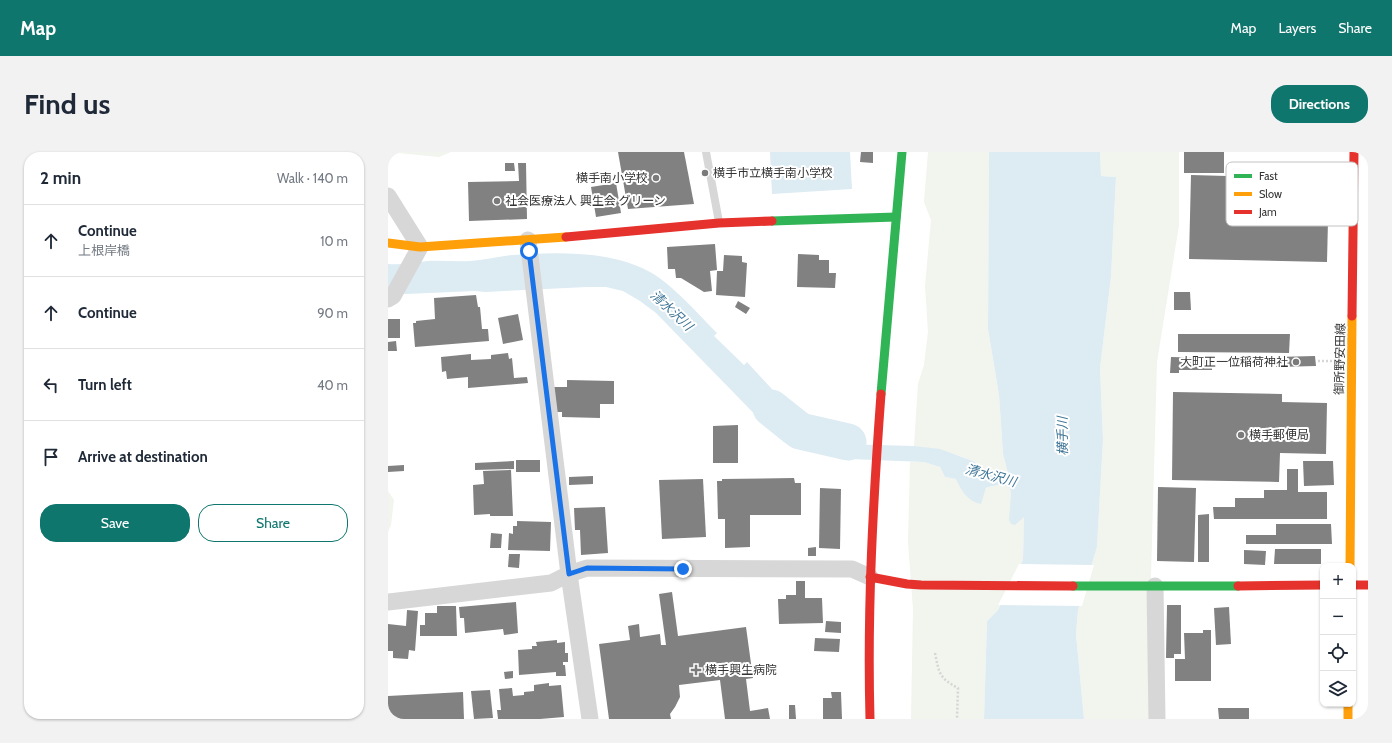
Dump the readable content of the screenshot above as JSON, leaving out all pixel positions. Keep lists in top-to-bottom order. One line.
{"streets":{"street":["御所野安田線"]},"water":["清水沢川","横手川"],"places":{"other":["横手市立横手南小学校","横手南小学校","社会医療法人 興生会 グリーン","大町正一位稲荷神社","横手郵便局"],"health":["横手興生病院"]},"legend":["Fast","Slow","Jam"],"page":{"header":"Map","nav":["Map","Layers","Share"],"buttons":["Directions",["Save","Share"]],"title":"Find us","heading":["2 min","Walk · 140 m"],"list":[["Continue","上根岸橋","10 m"],["Continue","90 m"],["Turn left","40 m"],"Arrive at destination"],"map_buttons":["+","−"]}}
